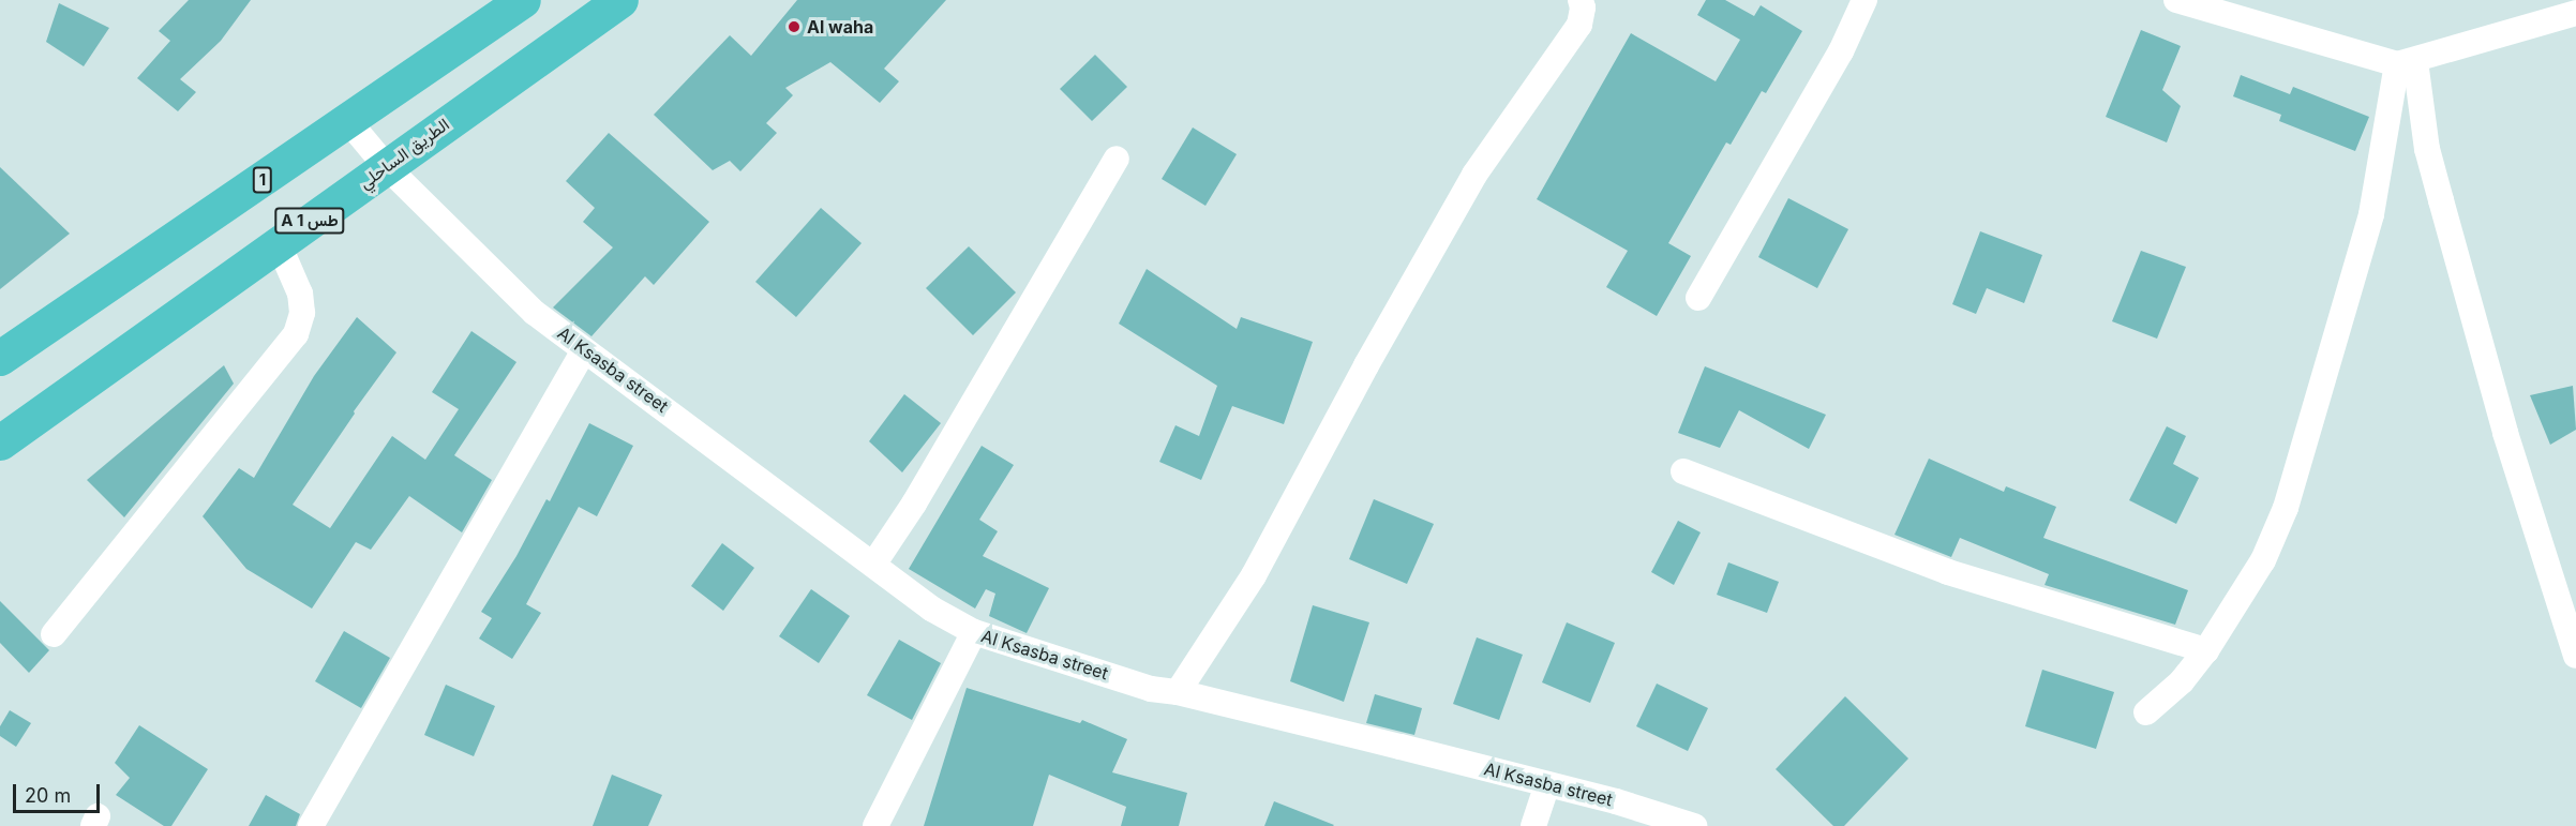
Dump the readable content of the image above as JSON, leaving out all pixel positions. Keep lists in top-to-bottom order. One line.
{"streets":{"highway":["الطريق الساحلي","1","A 1 طس"],"street":["Al Ksasba street"]},"crossings":[["الطريق الساحلي","Al Ksasba street"],["1","Al Ksasba street"]],"places":["Al waha"],"scale_bar":"20 m"}
